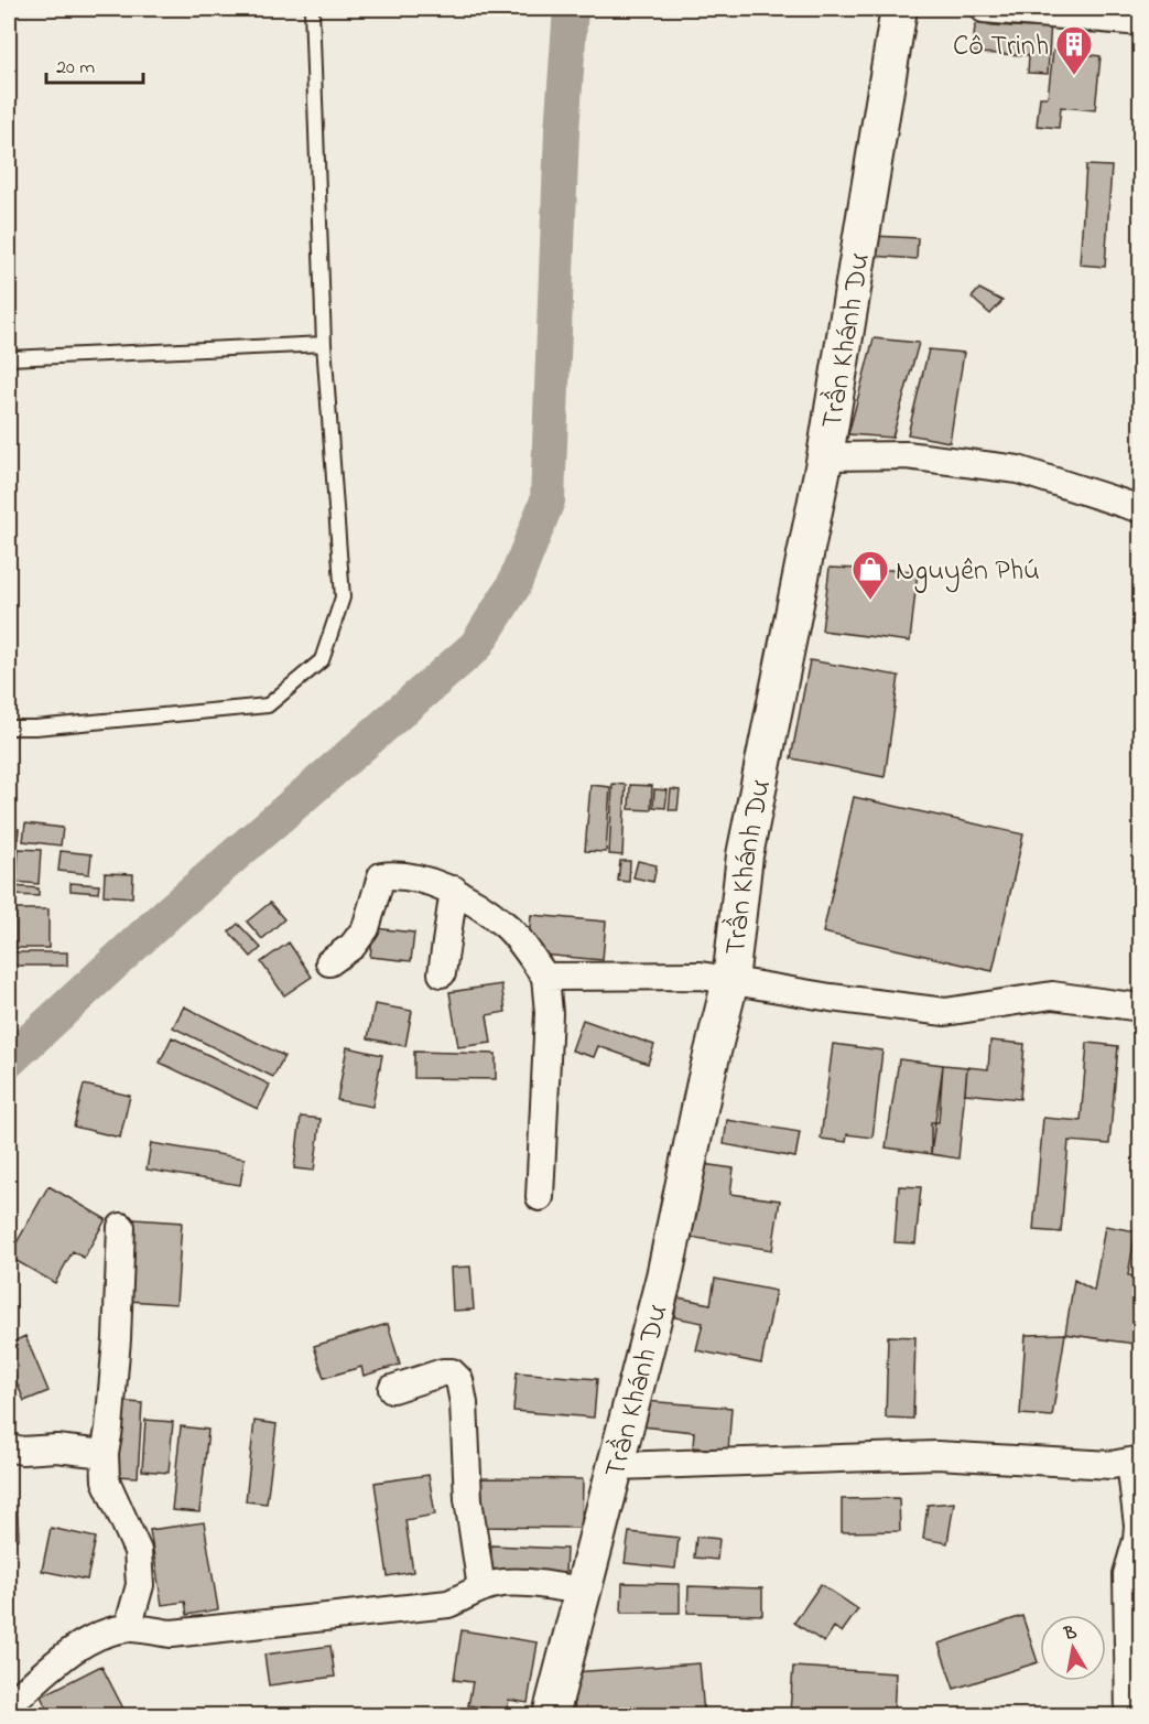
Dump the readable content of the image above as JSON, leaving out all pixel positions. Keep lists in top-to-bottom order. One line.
{"streets":{"street":["Trần Khánh Dư"]},"places":{"building":["Cô Trinh"],"shop":["Nguyên Phú"]},"scale_bar":"20 m","north":"top"}
